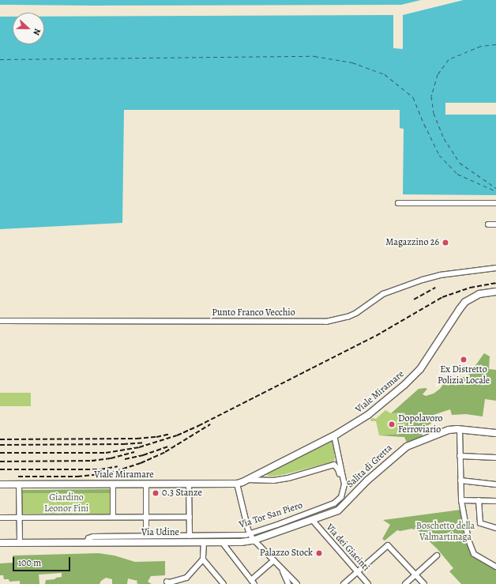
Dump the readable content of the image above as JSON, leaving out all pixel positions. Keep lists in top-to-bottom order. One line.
{"streets":{"main road":["Viale Miramare","Salita di Gretta","Via Udine"],"street":["Punto Franco Vecchio","Via Tor San Piero","Via dei Giacinti"]},"crossings":[["Viale Miramare","Via Tor San Piero"],["Salita di Gretta","Via Tor San Piero"],["Salita di Gretta","Via Udine"],["Salita di Gretta","Via dei Giacinti"],["Via Tor San Piero","Via Udine"],["Via Tor San Piero","Via dei Giacinti"],["Via Udine","Via dei Giacinti"]],"parks":["Giardino Leonor Fini","Boschetto della Valmartinaga"],"places":["Magazzino 26","Ex Distretto Polizia Locale","Dopolavoro Ferroviario","0.3 Stanze","Palazzo Stock"],"scale_bar":"100 m","north":"right"}
